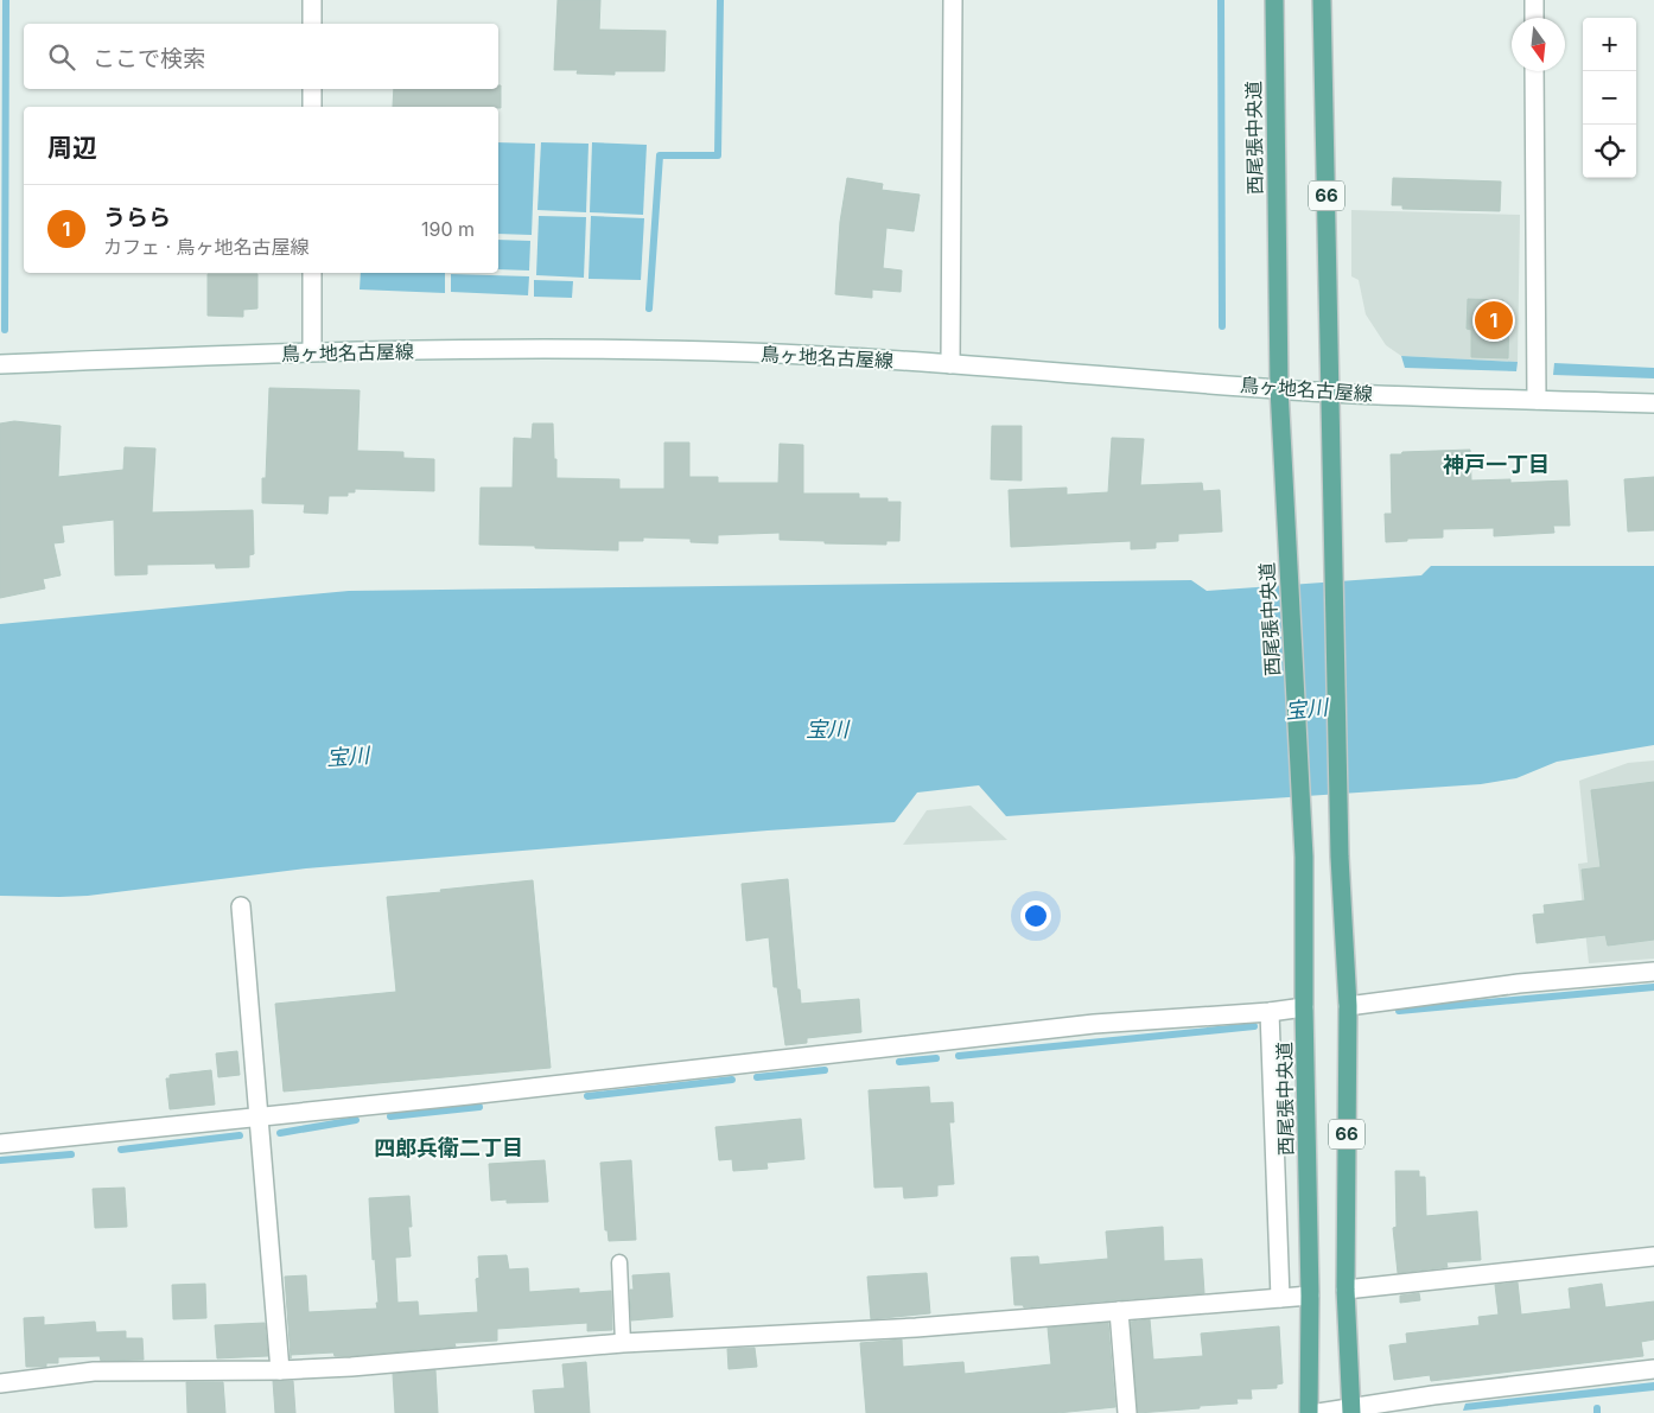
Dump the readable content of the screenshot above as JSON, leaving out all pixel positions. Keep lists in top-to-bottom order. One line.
{"streets":{"main road":["西尾張中央道","66"],"street":["鳥ヶ地名古屋線"]},"crossings":[["西尾張中央道","鳥ヶ地名古屋線"],["66","鳥ヶ地名古屋線"]],"districts":["神戸一丁目","四郎兵衛二丁目"],"water":["宝川"],"north":"bottom","page":{"map_buttons":["+","−"],"search":"ここで検索","heading":"周辺","list":[{"mark":"1","name":"うらら","note":"カフェ · 鳥ヶ地名古屋線","value":"190 m"}],"pins":"1"}}
